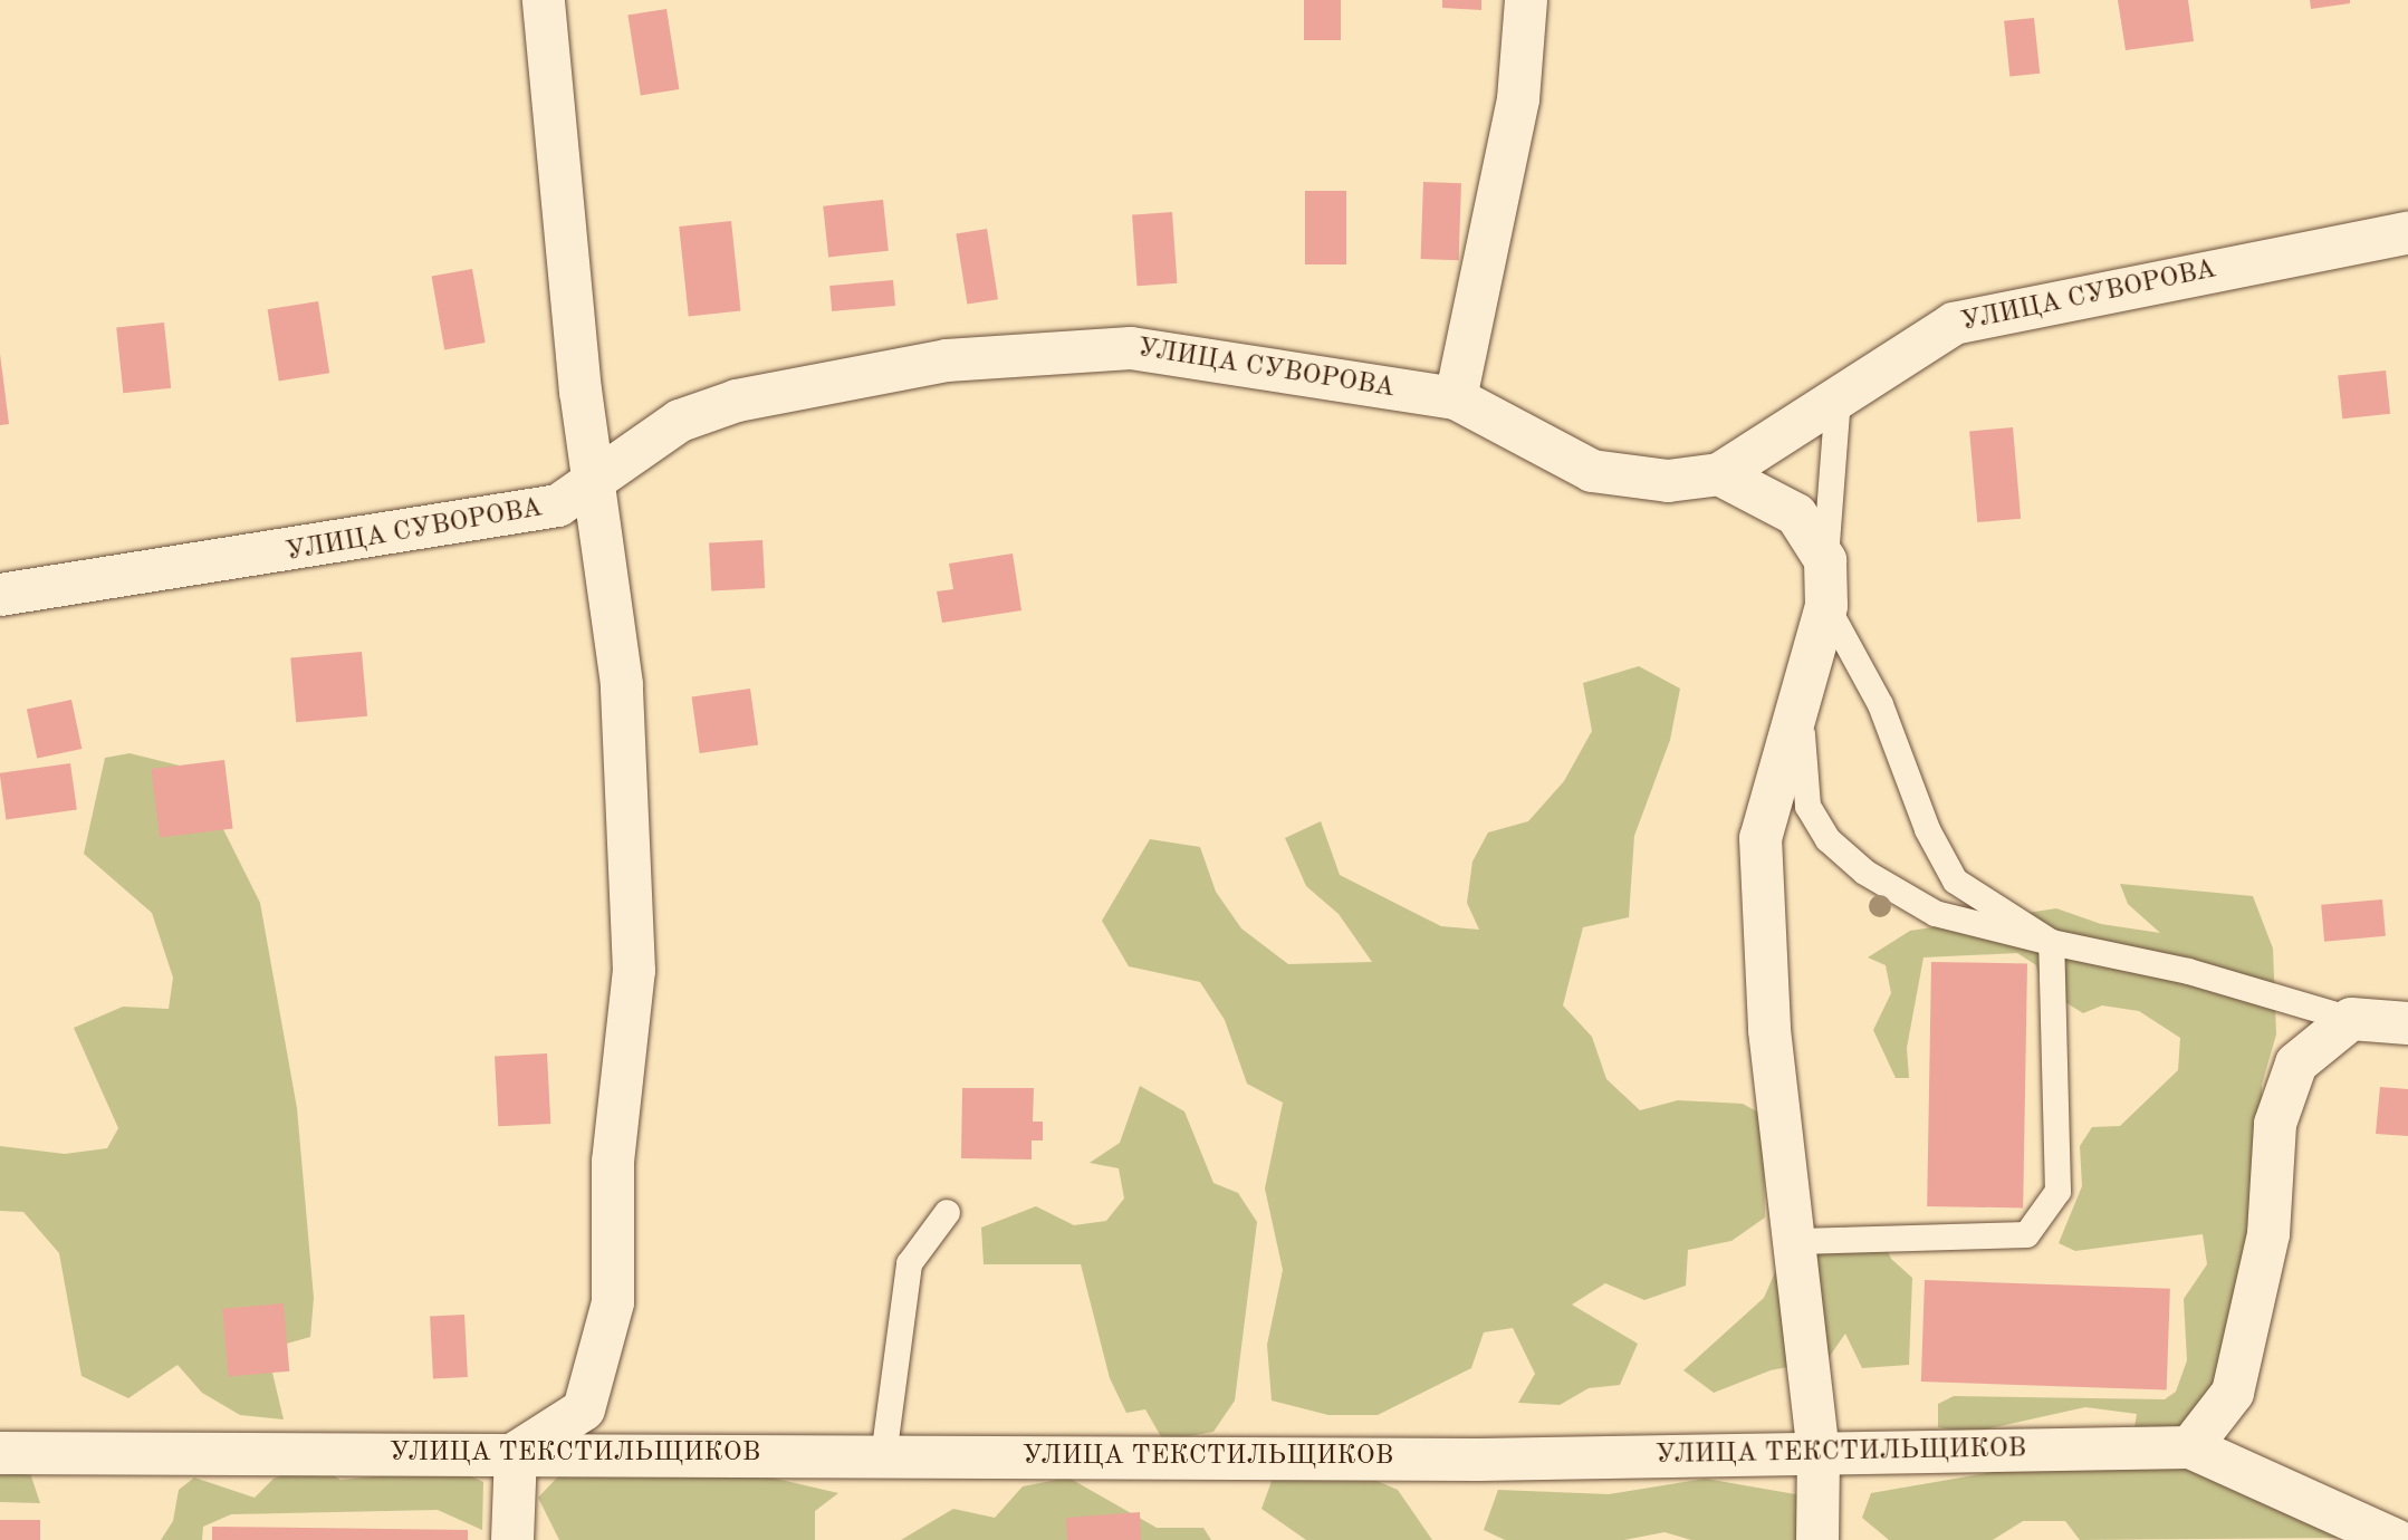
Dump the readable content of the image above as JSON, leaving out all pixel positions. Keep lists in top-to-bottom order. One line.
{"streets":{"street":["УЛИЦА СУВОРОВА","УЛИЦА ТЕКСТИЛЬЩИКОВ"]}}
